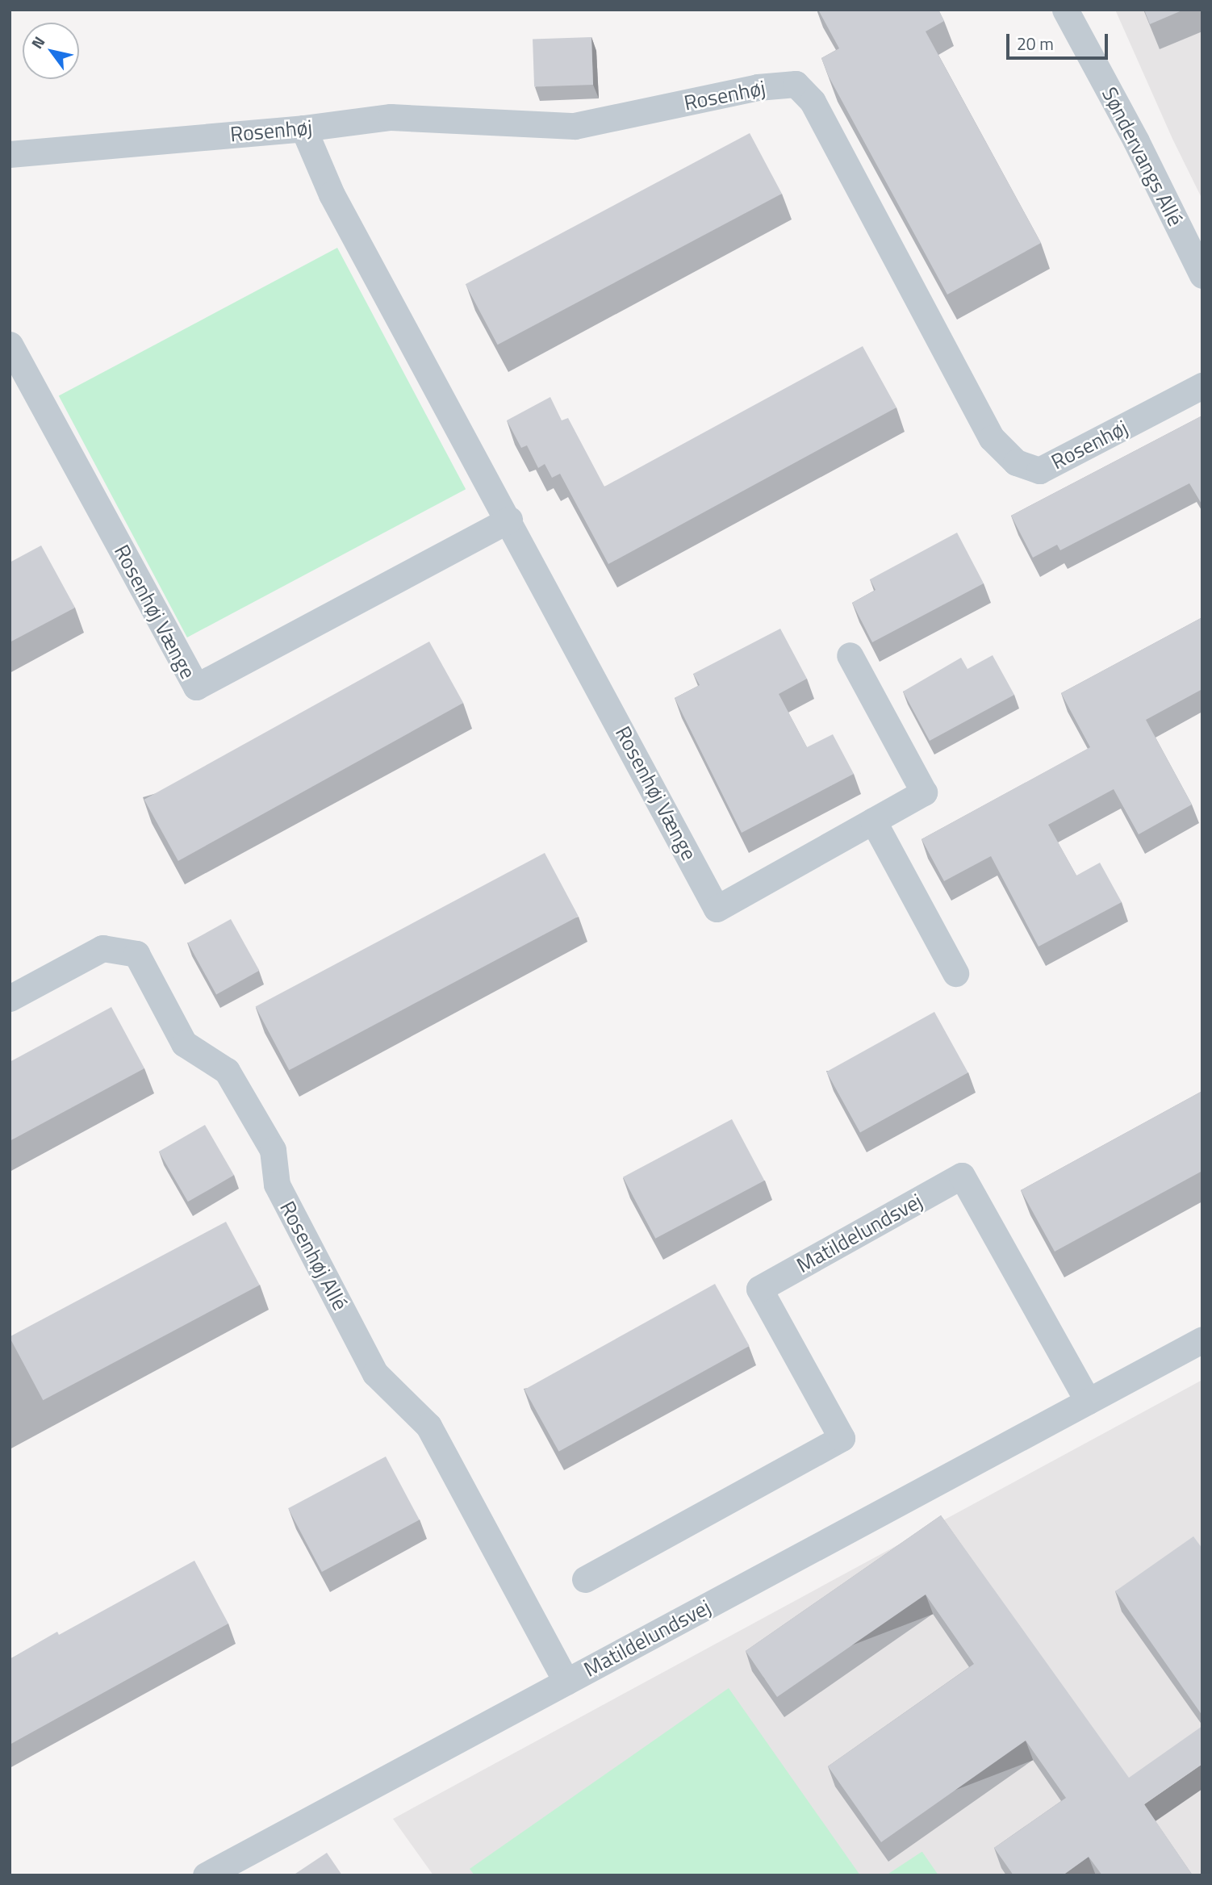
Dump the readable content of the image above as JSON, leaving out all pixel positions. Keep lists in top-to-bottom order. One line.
{"streets":{"street":["Rosenhøj","Søndervangs Allé","Rosenhøj Vænge","Matildelundsvej","Rosenhøj Allé"]},"crossings":[["Rosenhøj","Rosenhøj Vænge"],["Matildelundsvej","Rosenhøj Allé"]],"scale_bar":"20 m","north":"top left"}
